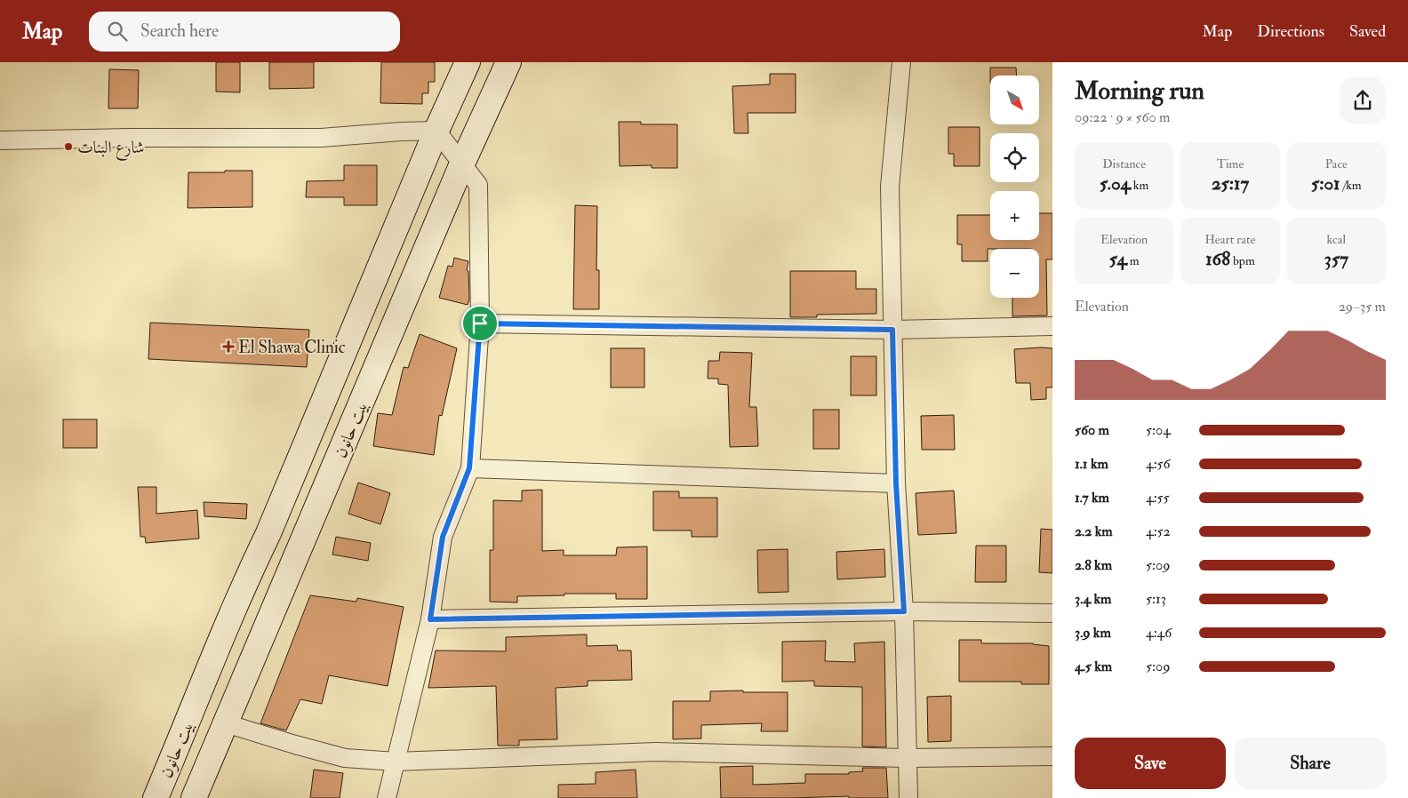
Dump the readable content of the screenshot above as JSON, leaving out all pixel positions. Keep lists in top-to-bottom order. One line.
{"streets":{"main road":["بيت حانون"]},"places":{"other":["شارع البنات"],"health":["El Shawa Clinic"]},"north":"bottom right","page":{"header":"Map","search":"Search here","nav":["Map","Directions","Saved"],"heading":["Morning run","09:22 · 9 × 560 m"],"map_buttons":["+","−"],"stats":[["Distance","5.04 km"],["Time","25:17"],["Pace","5:01 /km"],["Elevation","54 m"],["Heart rate","168 bpm"],["kcal","357"]],"chart":["Elevation","29–35 m"],"list":[{"name":"560 m","note":"5:04"},{"name":"1.1 km","note":"4:56"},{"name":"1.7 km","note":"4:55"},{"name":"2.2 km","note":"4:52"},{"name":"2.8 km","note":"5:09"},{"name":"3.4 km","note":"5:13"},{"name":"3.9 km","note":"4:46"},{"name":"4.5 km","note":"5:09"}],"buttons":["Save","Share"]}}
